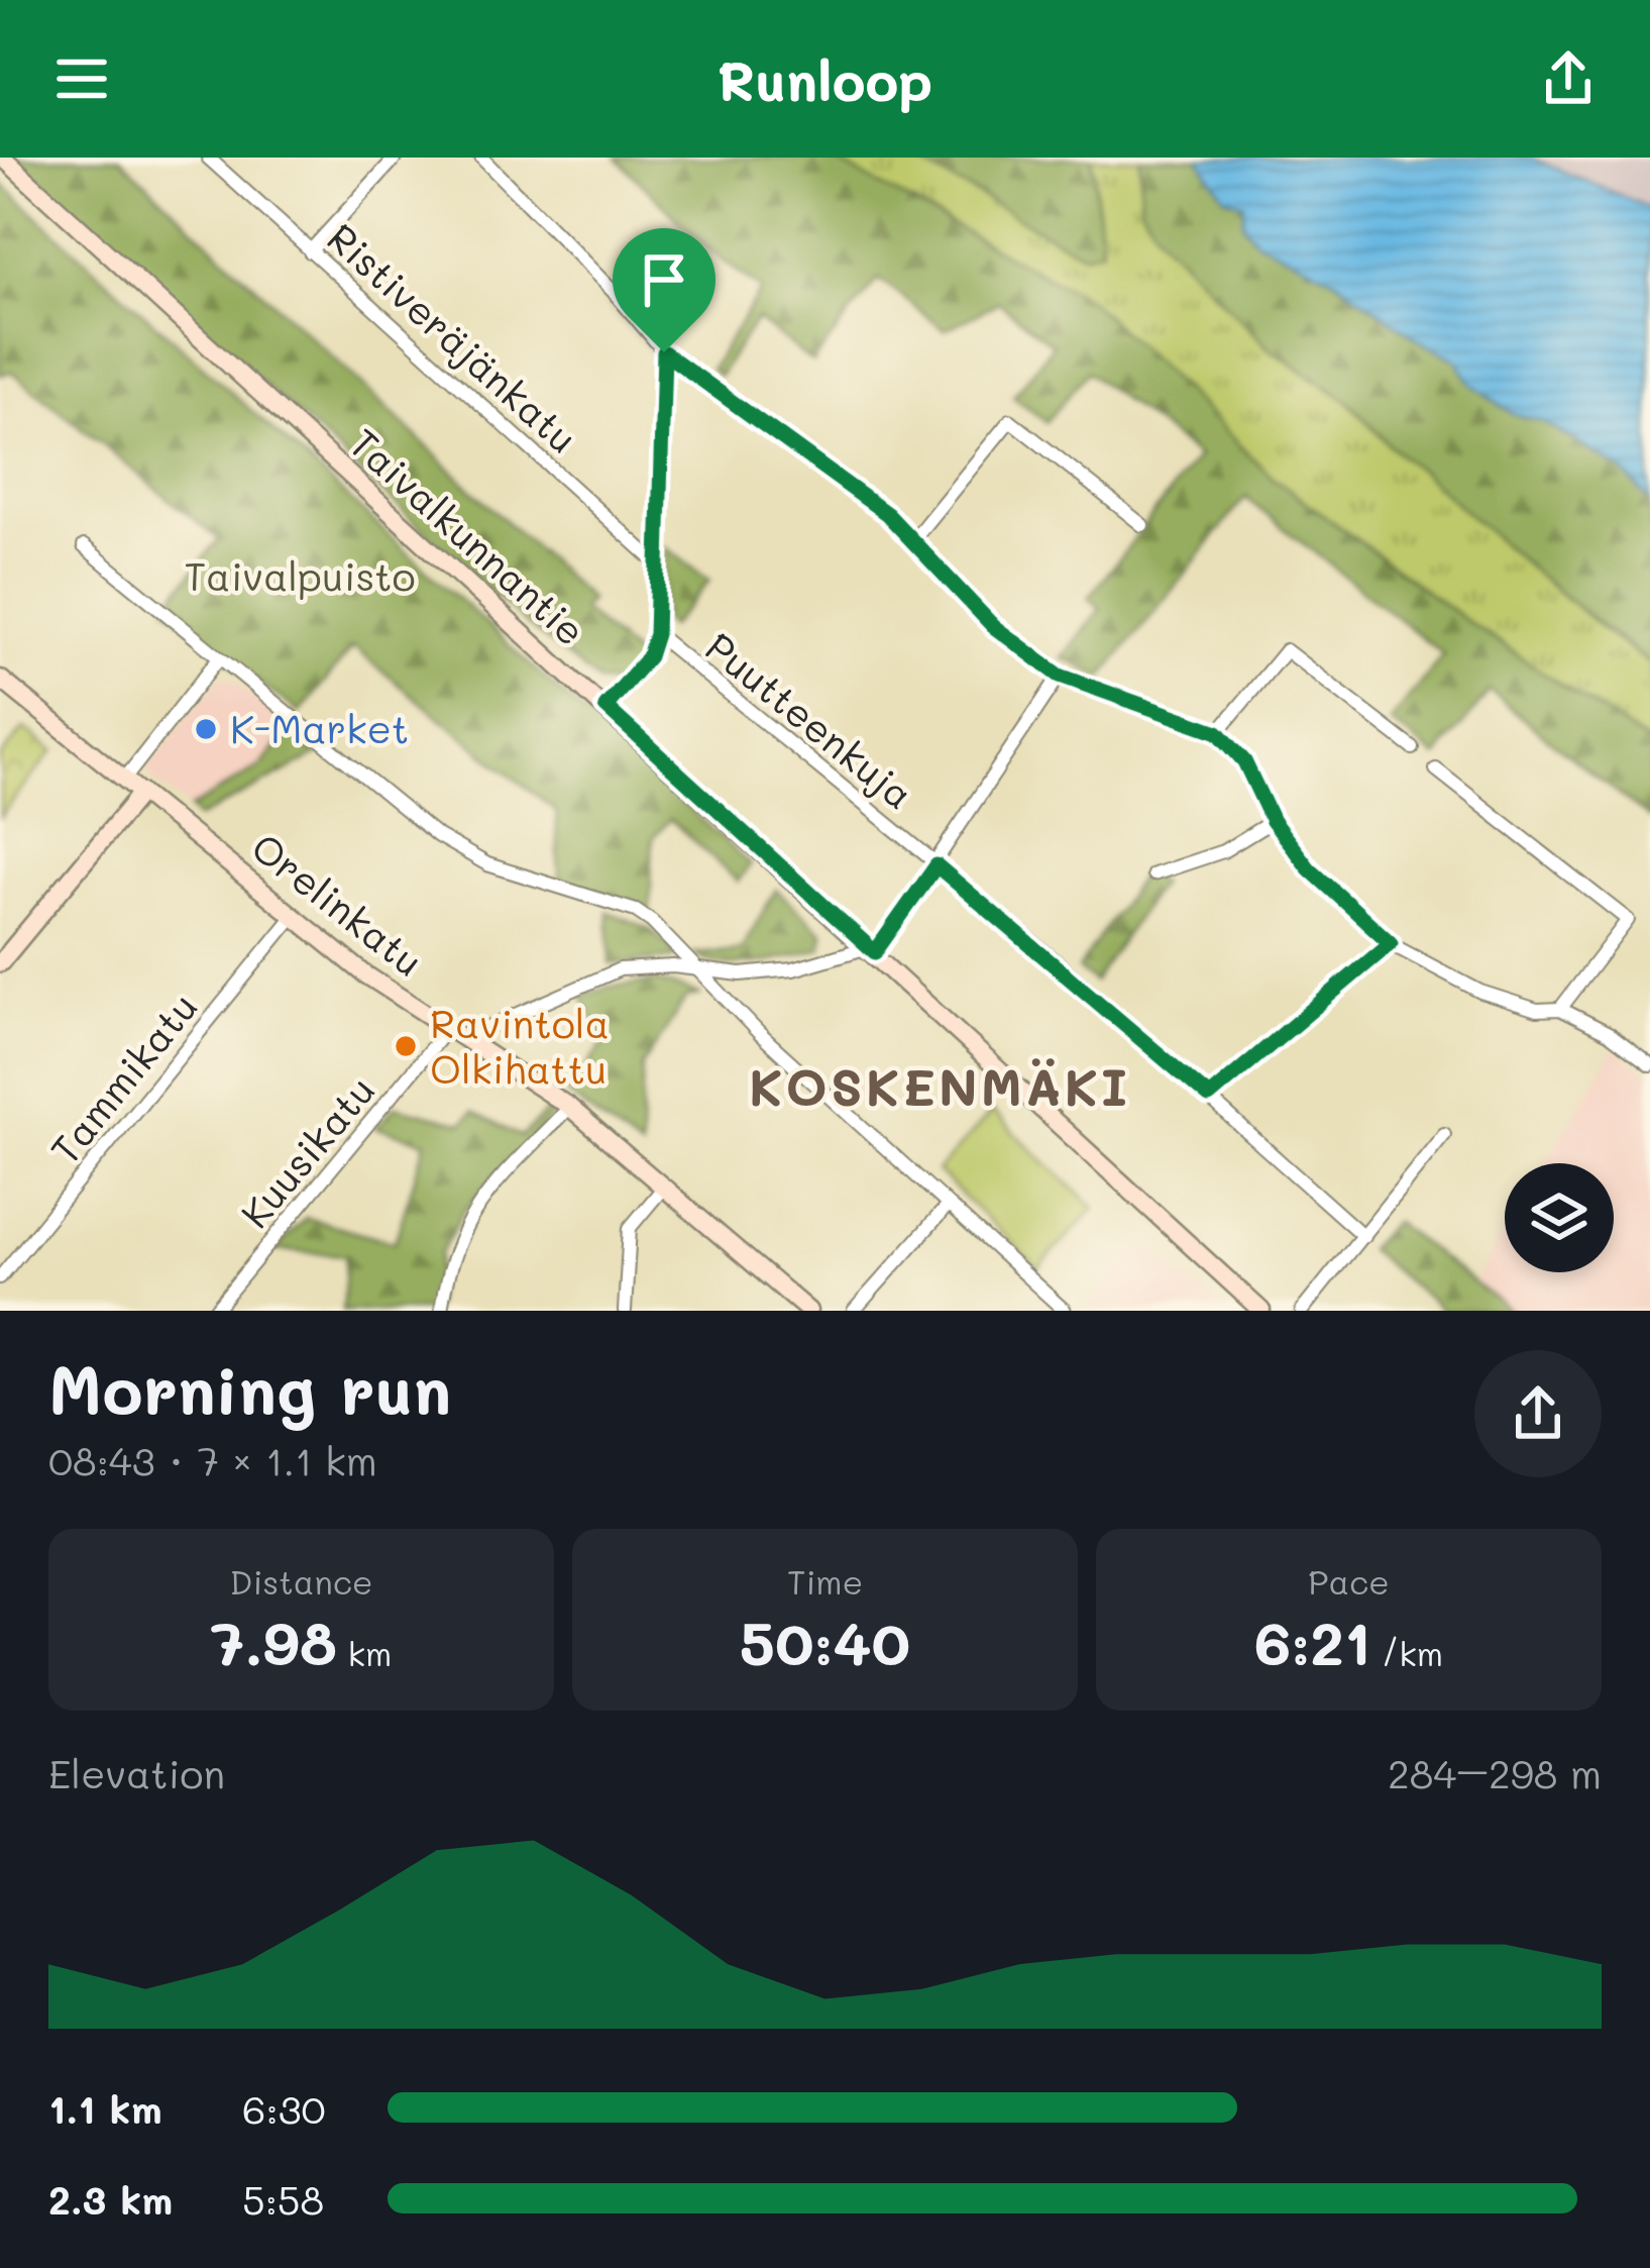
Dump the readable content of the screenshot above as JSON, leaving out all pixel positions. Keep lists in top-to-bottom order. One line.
{"streets":{"main road":["Taivalkunnantie","Orelinkatu"],"street":["Ristiveräjänkatu","Puutteenkuja","Tammikatu","Kuusikatu"]},"crossings":[["Orelinkatu","Tammikatu"],["Orelinkatu","Kuusikatu"]],"districts":["KOSKENMÄKI"],"parks":["Taivalpuisto"],"places":["K-Market","Ravintola Olkihattu"],"page":{"header":"Runloop","heading":["Morning run","08:43 · 7 × 1.1 km"],"stats":[["Distance","7.98 km"],["Time","50:40"],["Pace","6:21 /km"]],"chart":["Elevation","284–298 m"],"list":[{"name":"1.1 km","note":"6:30"},{"name":"2.3 km","note":"5:58"}]}}
